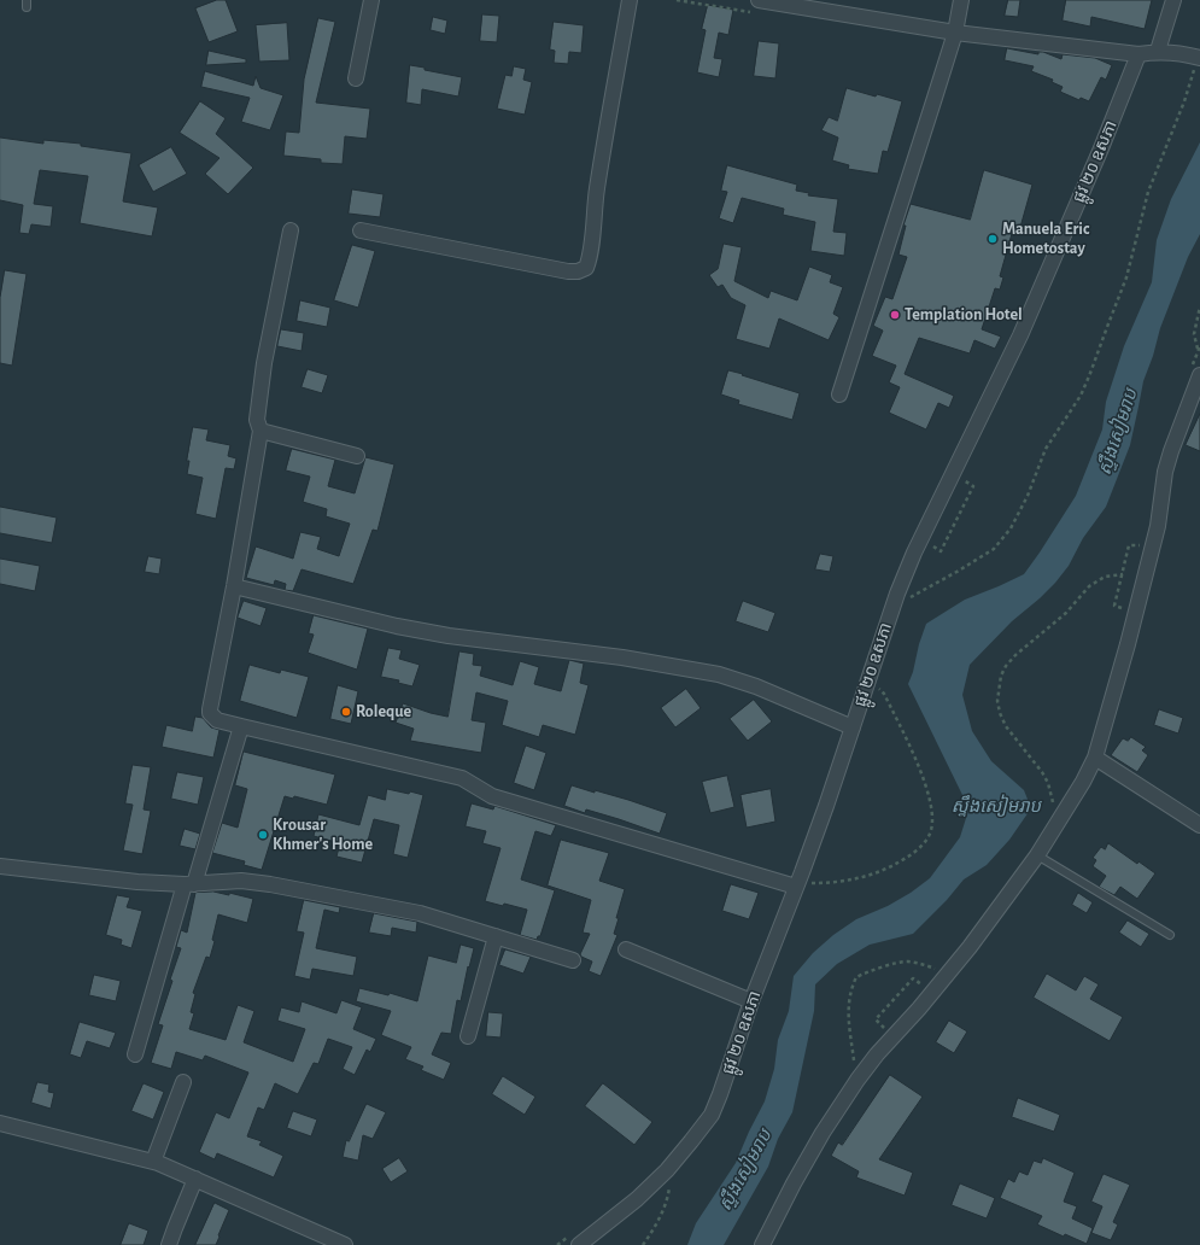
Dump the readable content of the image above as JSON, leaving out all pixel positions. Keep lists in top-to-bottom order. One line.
{"streets":{"street":["ផ្លូវ ២០ ឧសភា"]},"water":["ស្ទឹងសៀមរាប"],"places":["Manuela Eric Hometostay","Templation Hotel","Roleque","Krousar Khmer's Home"]}
